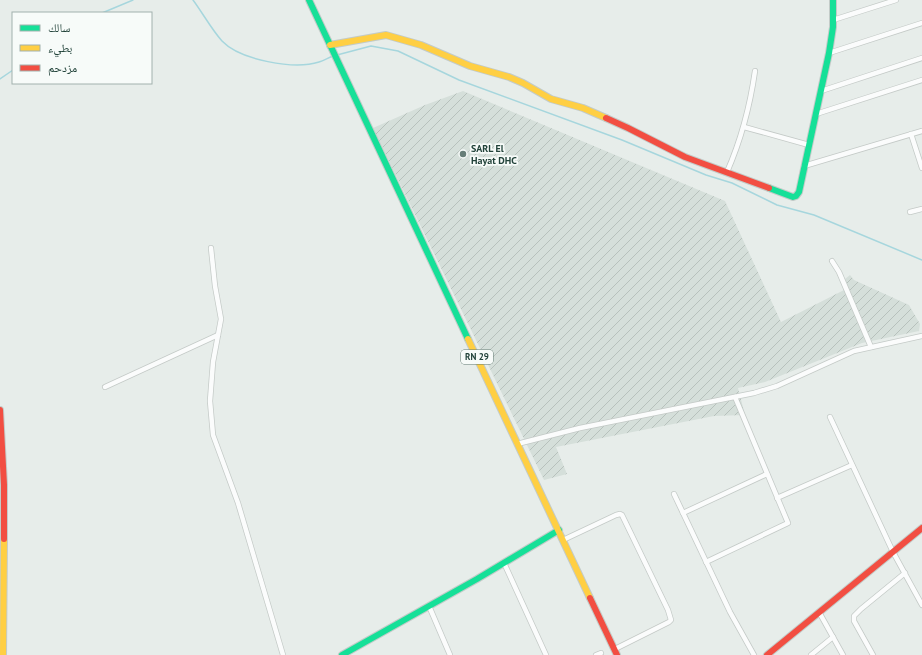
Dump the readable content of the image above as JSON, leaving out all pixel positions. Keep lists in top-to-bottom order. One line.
{"streets":{"main road":["RN 29"]},"places":["SARL El Hayat DHC"],"legend":["سالك","بطيء","مزدحم"]}
